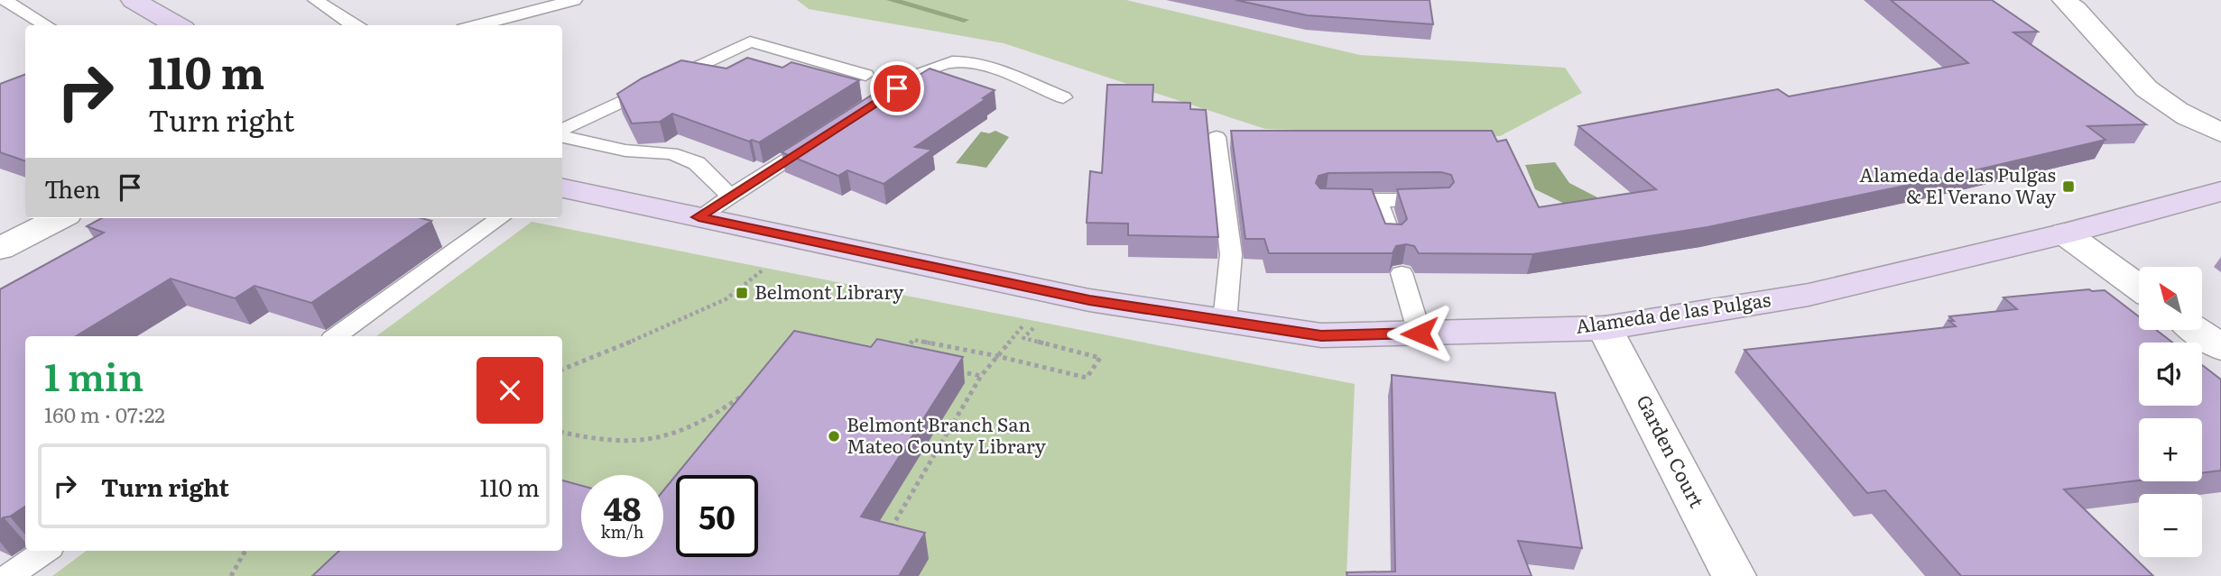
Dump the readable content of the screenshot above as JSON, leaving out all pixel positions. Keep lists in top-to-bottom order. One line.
{"streets":{"main road":["Alameda de las Pulgas"],"street":["Garden Court"]},"crossings":[["Alameda de las Pulgas","Garden Court"]],"places":{"transit":["Alameda de las Pulgas & El Verano Way","Belmont Library"],"other":["Belmont Branch San Mateo County Library"]},"north":"top left","page":{"turn":["110 m","Turn right"],"then":"Then","map_buttons":["+","−"],"heading":["1 min","160 m · 07:22"],"list":[{"name":"Turn right","value":"110 m"}],"speed":"48 km/h","limit":"50"}}
